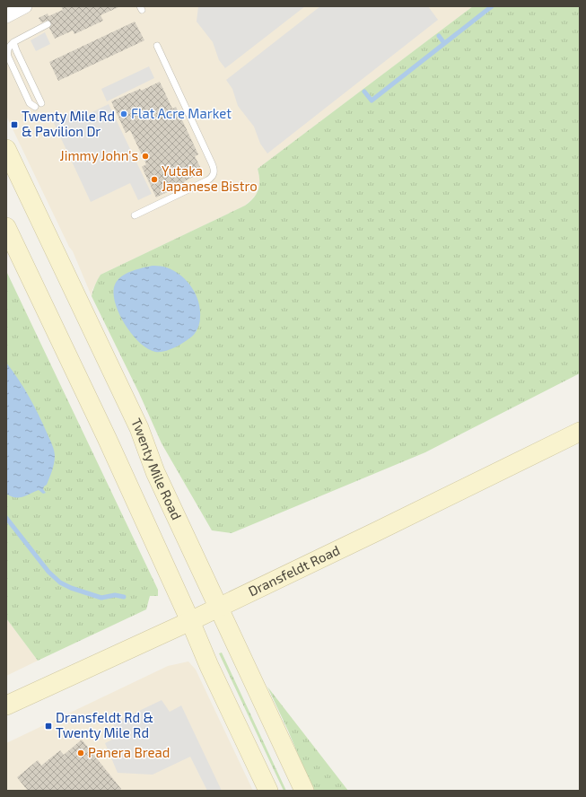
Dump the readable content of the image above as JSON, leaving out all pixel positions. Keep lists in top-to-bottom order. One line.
{"streets":{"main road":["Twenty Mile Road","Dransfeldt Road"]},"crossings":[["Twenty Mile Road","Dransfeldt Road"]],"places":{"other":["Flat Acre Market","Jimmy John's","Yutaka Japanese Bistro","Panera Bread"],"transit":["Twenty Mile Rd & Pavilion Dr","Dransfeldt Rd & Twenty Mile Rd"]}}
